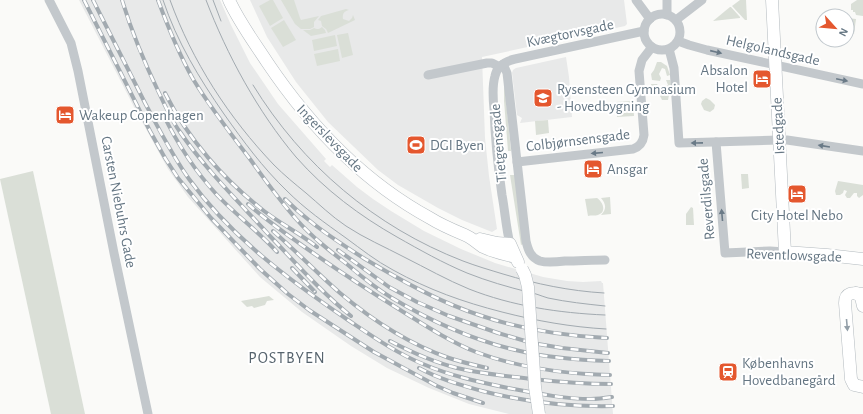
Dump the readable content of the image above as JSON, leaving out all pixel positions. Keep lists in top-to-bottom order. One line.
{"streets":{"street":["Kvægtorvsgade","Helgolandsgade","Istedgade","Ingerslevsgade","Colbjørnsensgade","Tietgensgade","Reverdilsgade","Carsten Niebuhrs Gade","Reventlowsgade"]},"crossings":[["Kvægtorvsgade","Helgolandsgade"],["Kvægtorvsgade","Colbjørnsensgade"],["Kvægtorvsgade","Tietgensgade"],["Helgolandsgade","Istedgade"],["Helgolandsgade","Colbjørnsensgade"],["Istedgade","Reventlowsgade"],["Ingerslevsgade","Tietgensgade"],["Colbjørnsensgade","Tietgensgade"],["Reverdilsgade","Reventlowsgade"]],"one_way":["Reverdilsgade"],"districts":["POSTBYEN"],"places":{"hotel":["Absalon Hotel","Wakeup Copenhagen","Ansgar","City Hotel Nebo"],"school or university":["Rysensteen Gymnasium - Hovedbygning"],"sports":["DGI Byen"],"station":["Københavns Hovedbanegård"]},"north":"bottom right"}
